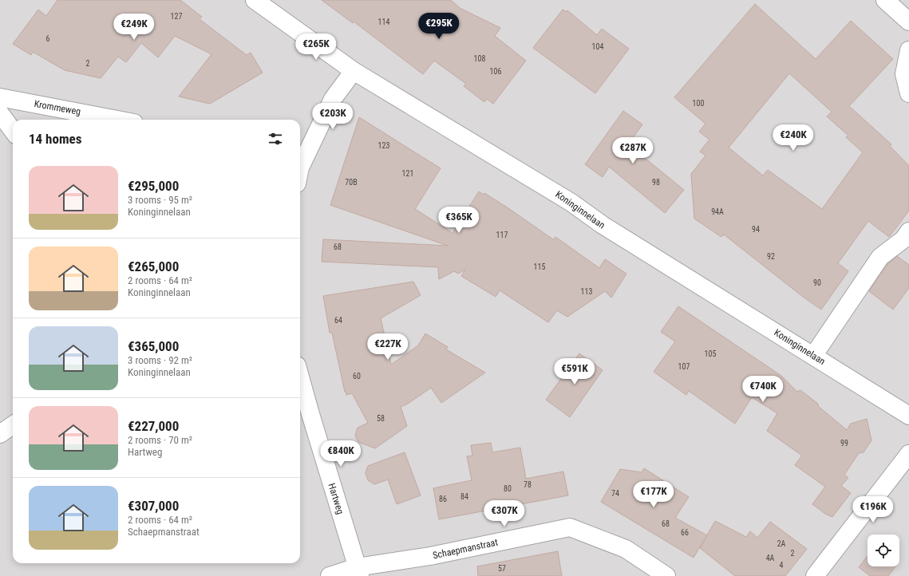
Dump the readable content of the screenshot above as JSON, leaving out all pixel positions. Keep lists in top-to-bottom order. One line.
{"streets":{"street":["Krommeweg","Koninginnelaan","Hartweg","Schaepmanstraat"]},"crossings":[["Hartweg","Schaepmanstraat"]],"house_numbers":["127","114","6","104","108","2","106","100","123","121","70B","98","94A","94","117","68","92","115","90","113","64","105","107","60","58","99","78","80","74","84","86","68","66","2A","2","4A","4","57"],"page":{"price":["€295K","€249K","€265K","€203K","€240K","€287K","€365K","€227K","€591K","€740K","€840K","€177K","€196K","€307K"],"heading":"14 homes","list":[{"name":"€295,000","note":"3 rooms · 95 m² · Koninginnelaan"},{"name":"€265,000","note":"2 rooms · 64 m² · Koninginnelaan"},{"name":"€365,000","note":"3 rooms · 92 m² · Koninginnelaan"},{"name":"€227,000","note":"2 rooms · 70 m² · Hartweg"},{"name":"€307,000","note":"2 rooms · 64 m² · Schaepmanstraat"}]}}
